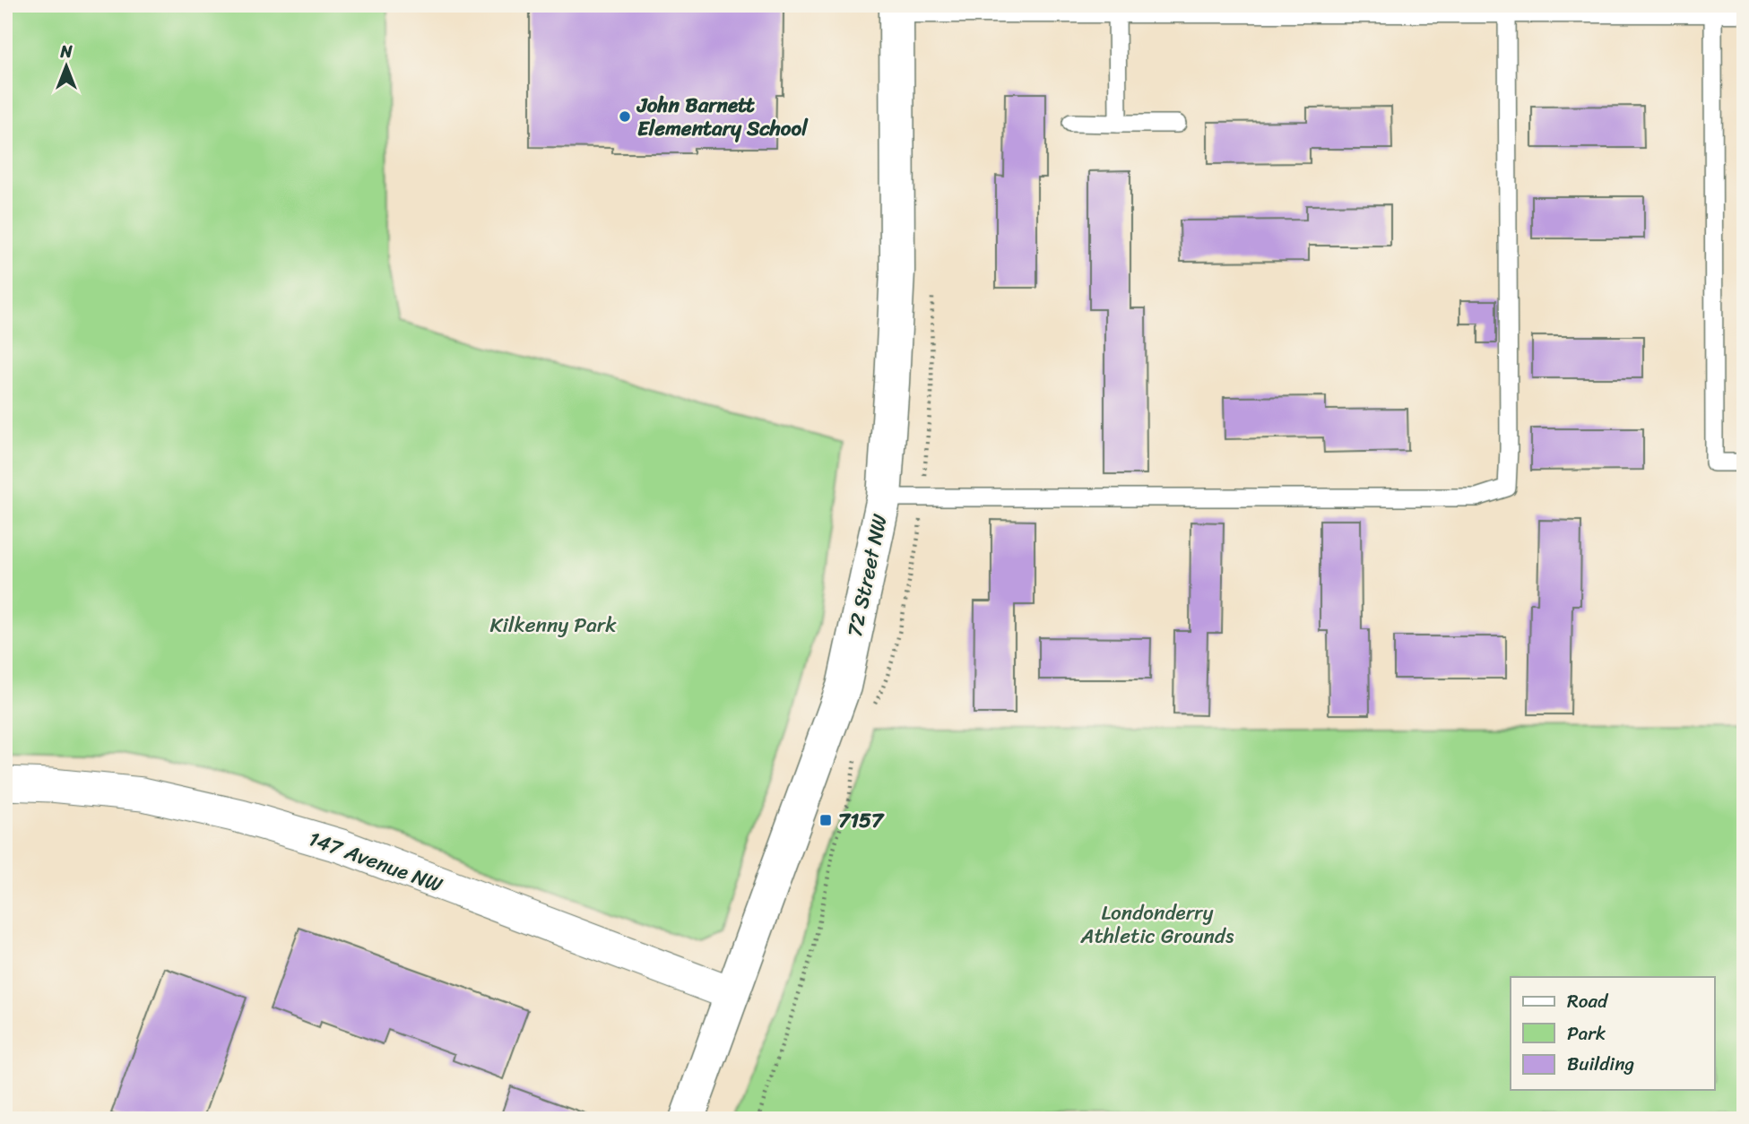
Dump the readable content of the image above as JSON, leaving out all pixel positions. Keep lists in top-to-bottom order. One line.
{"streets":{"street":["72 Street NW","147 Avenue NW"]},"crossings":[["72 Street NW","147 Avenue NW"]],"parks":["Kilkenny Park","Londonderry Athletic Grounds"],"places":{"other":["John Barnett Elementary School"],"transit":["7157"]},"legend":["Road","Park","Building"],"north":"top"}
